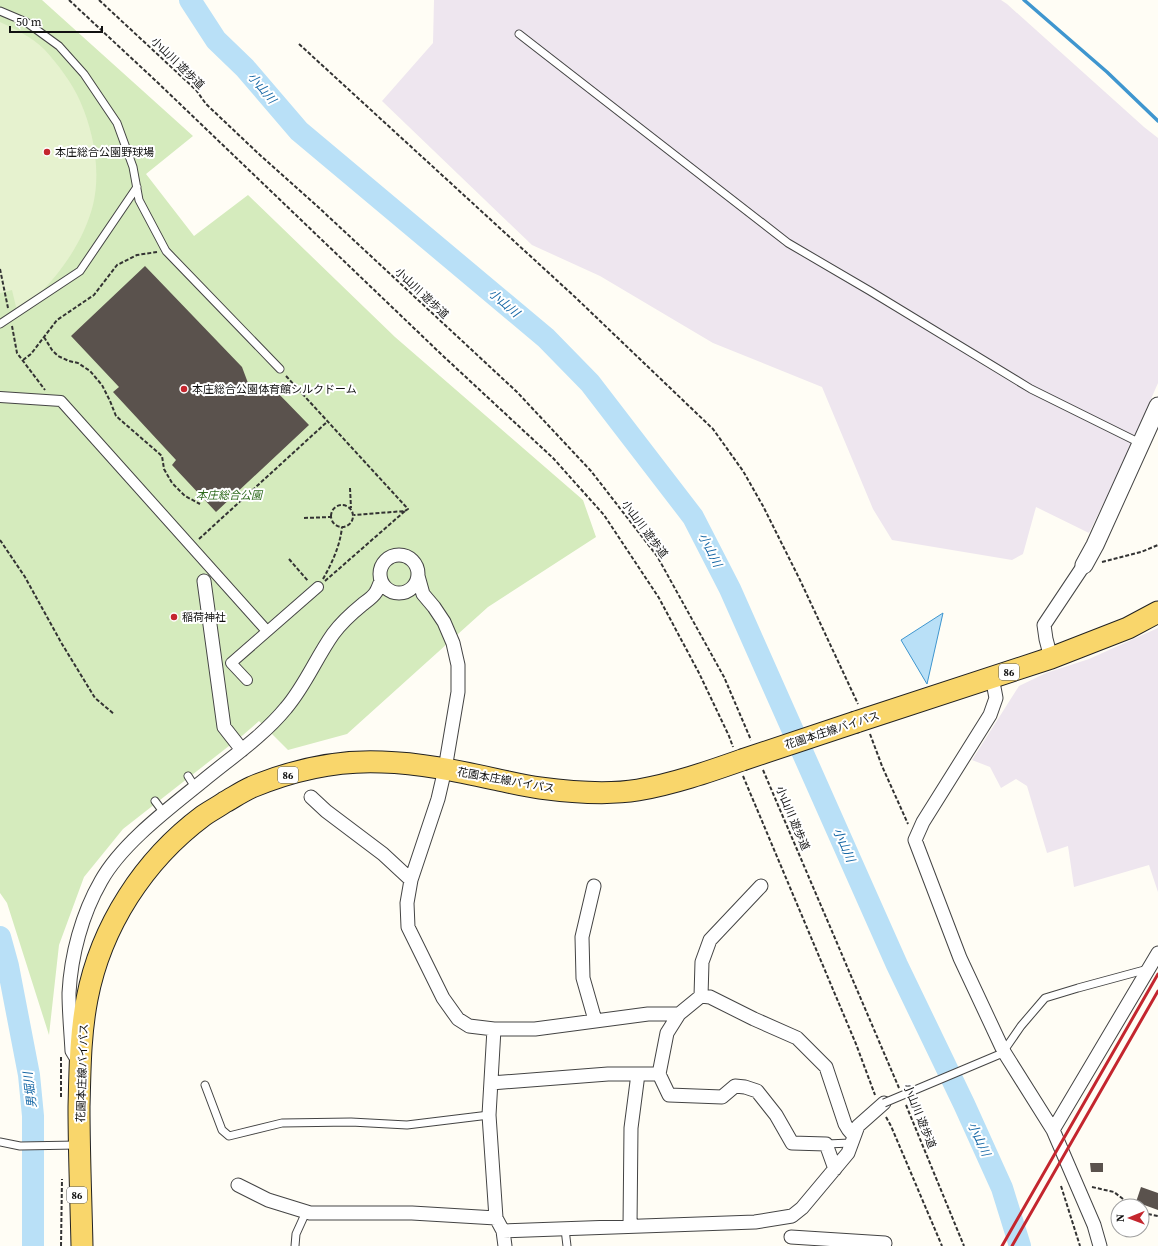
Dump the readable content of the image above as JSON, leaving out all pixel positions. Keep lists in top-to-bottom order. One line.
{"streets":{"main road":["86","花園本庄線バイパス"],"path":["小山川 遊歩道"]},"crossings":[["小山川 遊歩道","花園本庄線バイパス"]],"water":["小山川","男堀川"],"parks":["本庄総合公園"],"places":["本庄総合公園野球場","本庄総合公園体育館シルクドーム","稲荷神社"],"scale_bar":"50 m","north":"left"}
